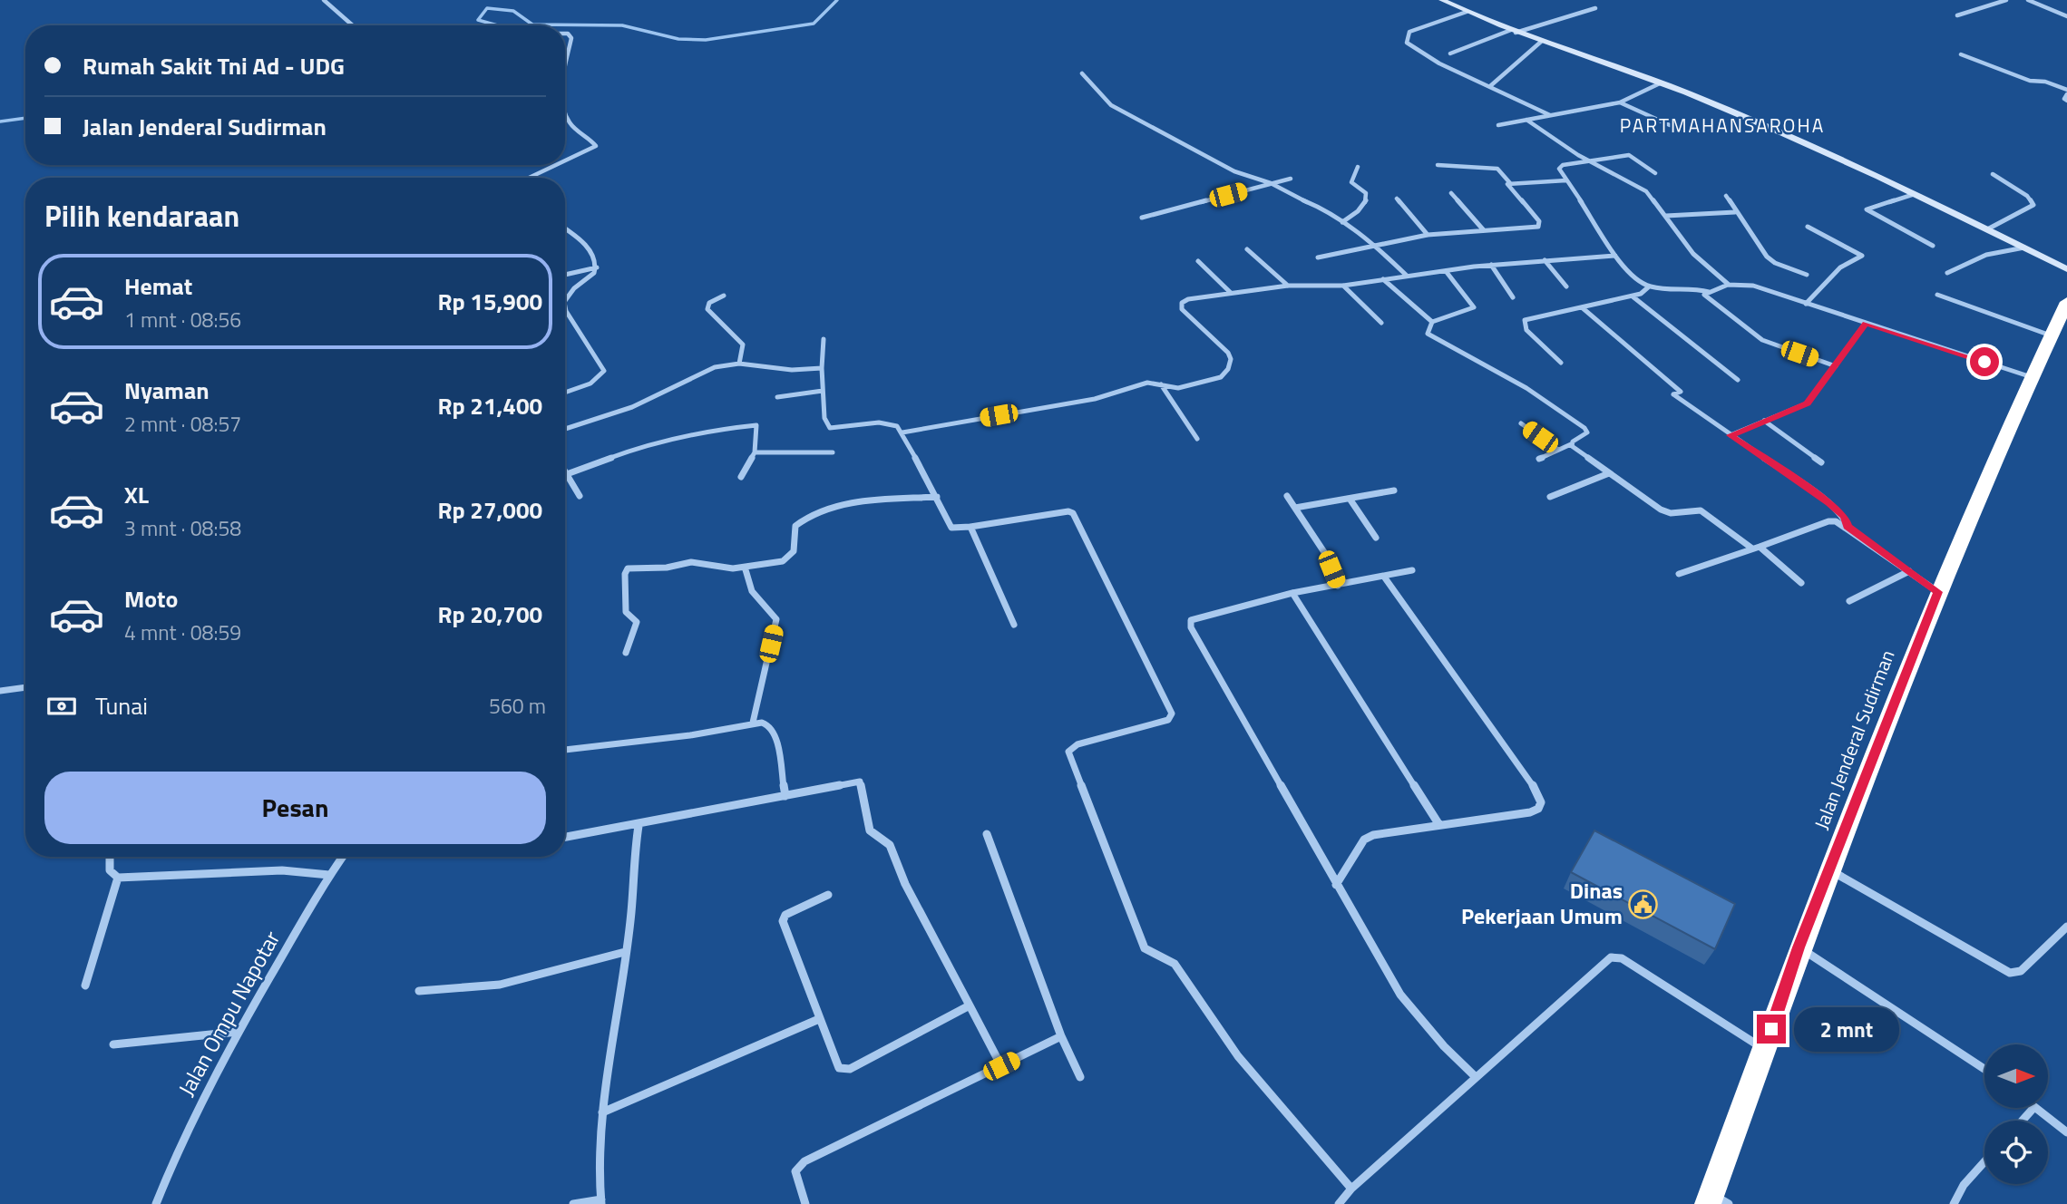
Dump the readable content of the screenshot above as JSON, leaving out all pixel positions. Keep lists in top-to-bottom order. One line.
{"streets":{"highway":["Jalan Jenderal Sudirman"],"street":["Jalan Ompu Napotar"]},"districts":["PARTMAHANSAROHA"],"places":{"public building":["Dinas Pekerjaan Umum"]},"north":"right","page":{"banner":["Rumah Sakit Tni Ad - UDG","Jalan Jenderal Sudirman"],"heading":"Pilih kendaraan","list":[{"name":"Hemat","note":"1 mnt · 08:56","value":"Rp 15,900"},{"name":"Nyaman","note":"2 mnt · 08:57","value":"Rp 21,400"},{"name":"XL","note":"3 mnt · 08:58","value":"Rp 27,000"},{"name":"Moto","note":"4 mnt · 08:59","value":"Rp 20,700"}],"pay":["Tunai","560 m"],"buttons":"Pesan","bubble":"2 mnt"}}
